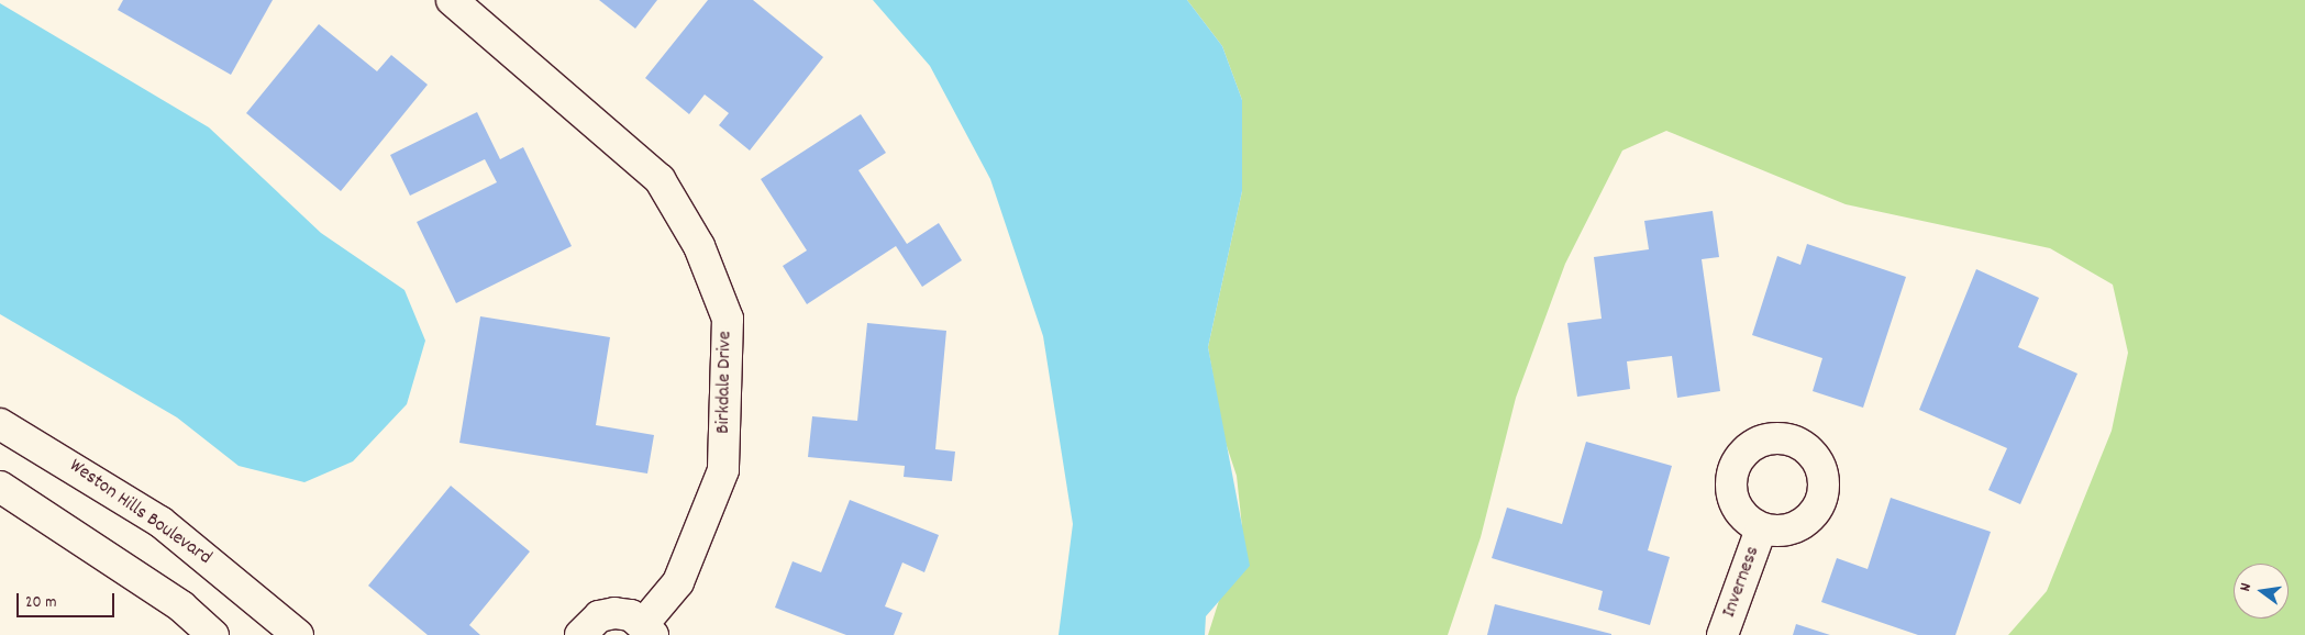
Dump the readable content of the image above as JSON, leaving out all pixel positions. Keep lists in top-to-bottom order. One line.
{"streets":{"street":["Birkdale Drive","Weston Hills Boulevard","Inverness"]},"scale_bar":"20 m","north":"left"}
